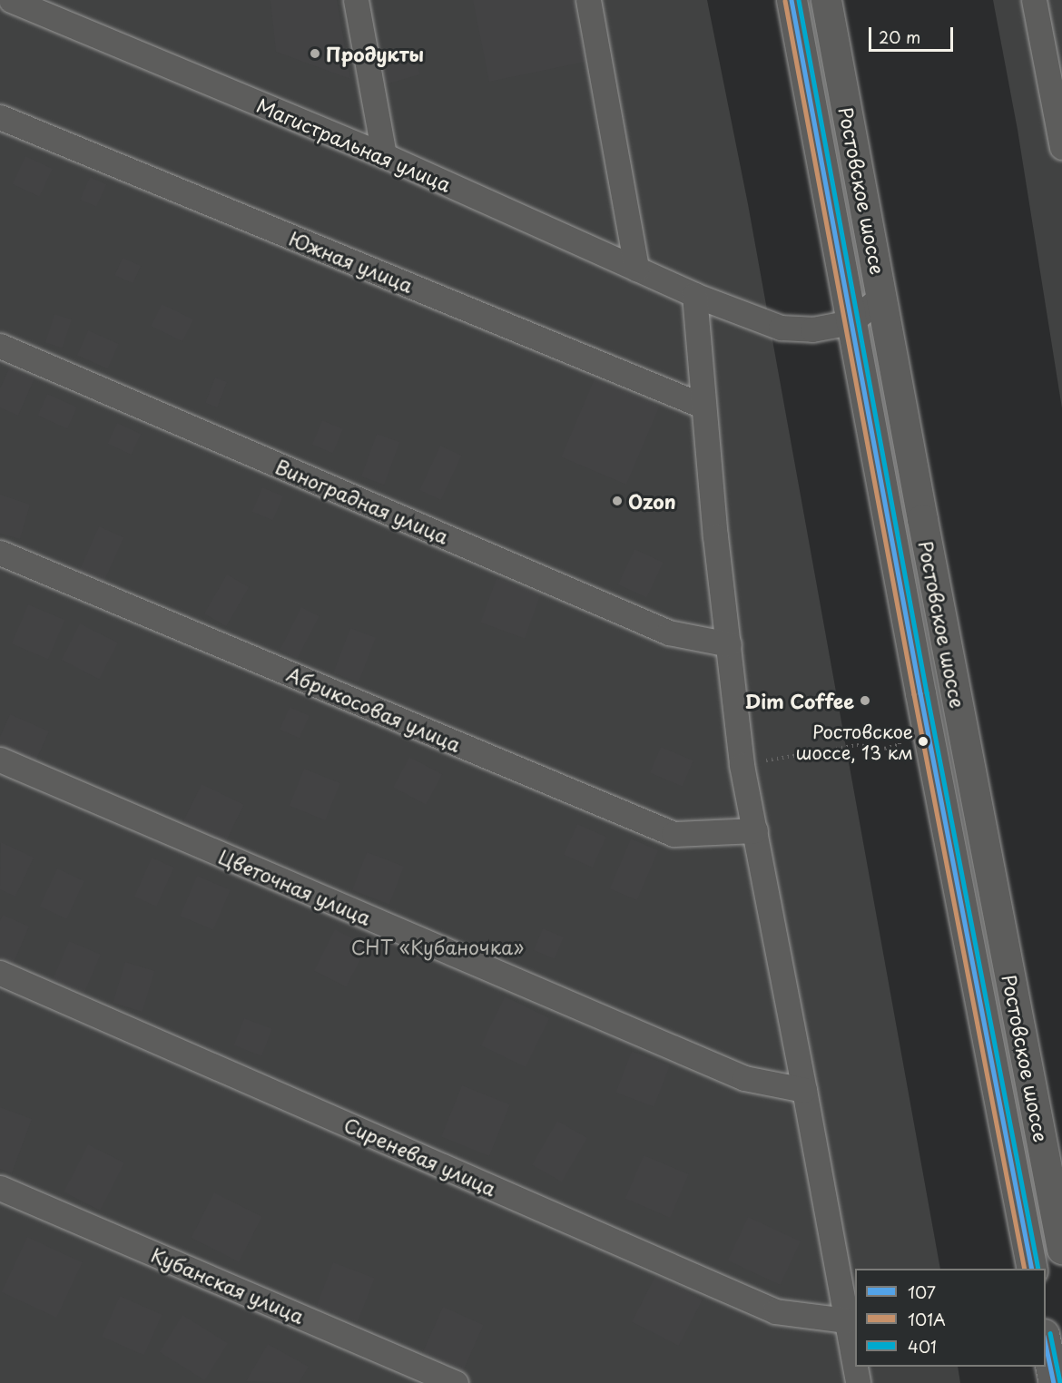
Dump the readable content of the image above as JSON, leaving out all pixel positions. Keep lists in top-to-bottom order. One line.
{"streets":{"highway":["Ростовское шоссе"],"street":["Магистральная улица","Южная улица","Виноградная улица","Абрикосовая улица","Цветочная улица","Сиреневая улица","Кубанская улица"]},"crossings":[["Магистральная улица","Ростовское шоссе"]],"parks":["СНТ «Кубаночка»"],"places":["Продукты","Ozon","Dim Coffee","Ростовское шоссе, 13 км"],"lines":["transit line 107","transit line 401","transit line 101А"],"legend":["107","101А","401"],"scale_bar":"20 m"}
